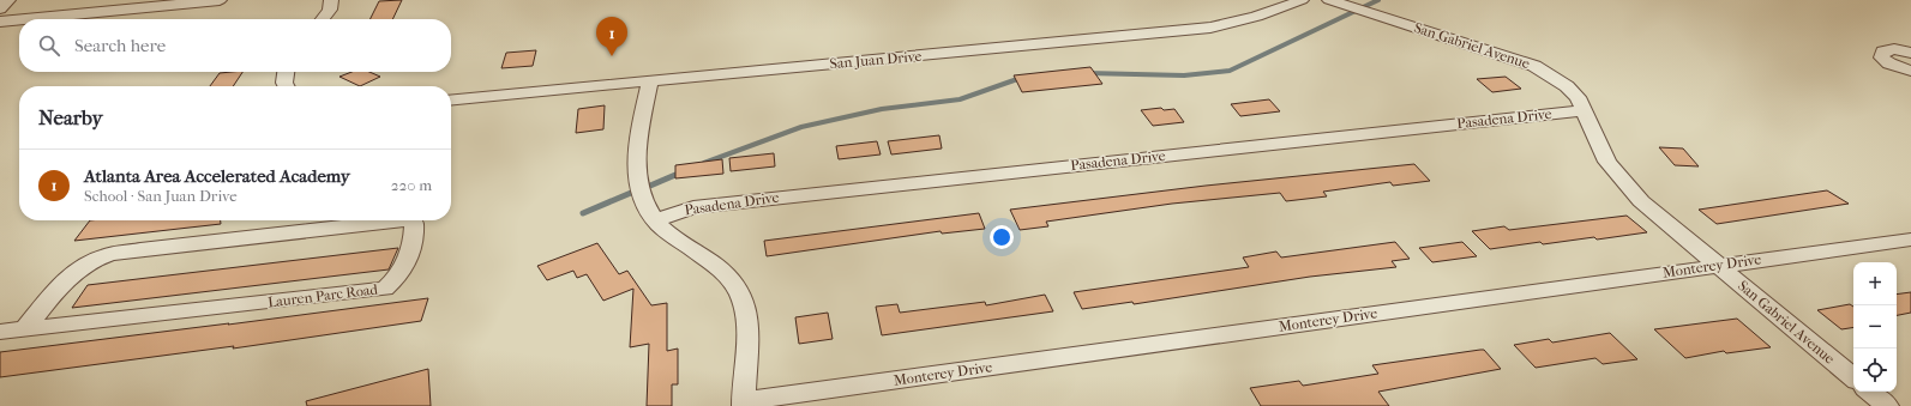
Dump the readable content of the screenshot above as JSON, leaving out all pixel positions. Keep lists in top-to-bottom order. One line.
{"streets":{"street":["San Gabriel Avenue","San Juan Drive","Pasadena Drive","Monterey Drive","Lauren Parc Road"]},"crossings":[["San Gabriel Avenue","Pasadena Drive"],["San Gabriel Avenue","Monterey Drive"]],"page":{"pins":"1","search":"Search here","heading":"Nearby","list":[{"mark":"1","name":"Atlanta Area Accelerated Academy","note":"School · San Juan Drive","value":"220 m"}],"map_buttons":["+","−"]}}
